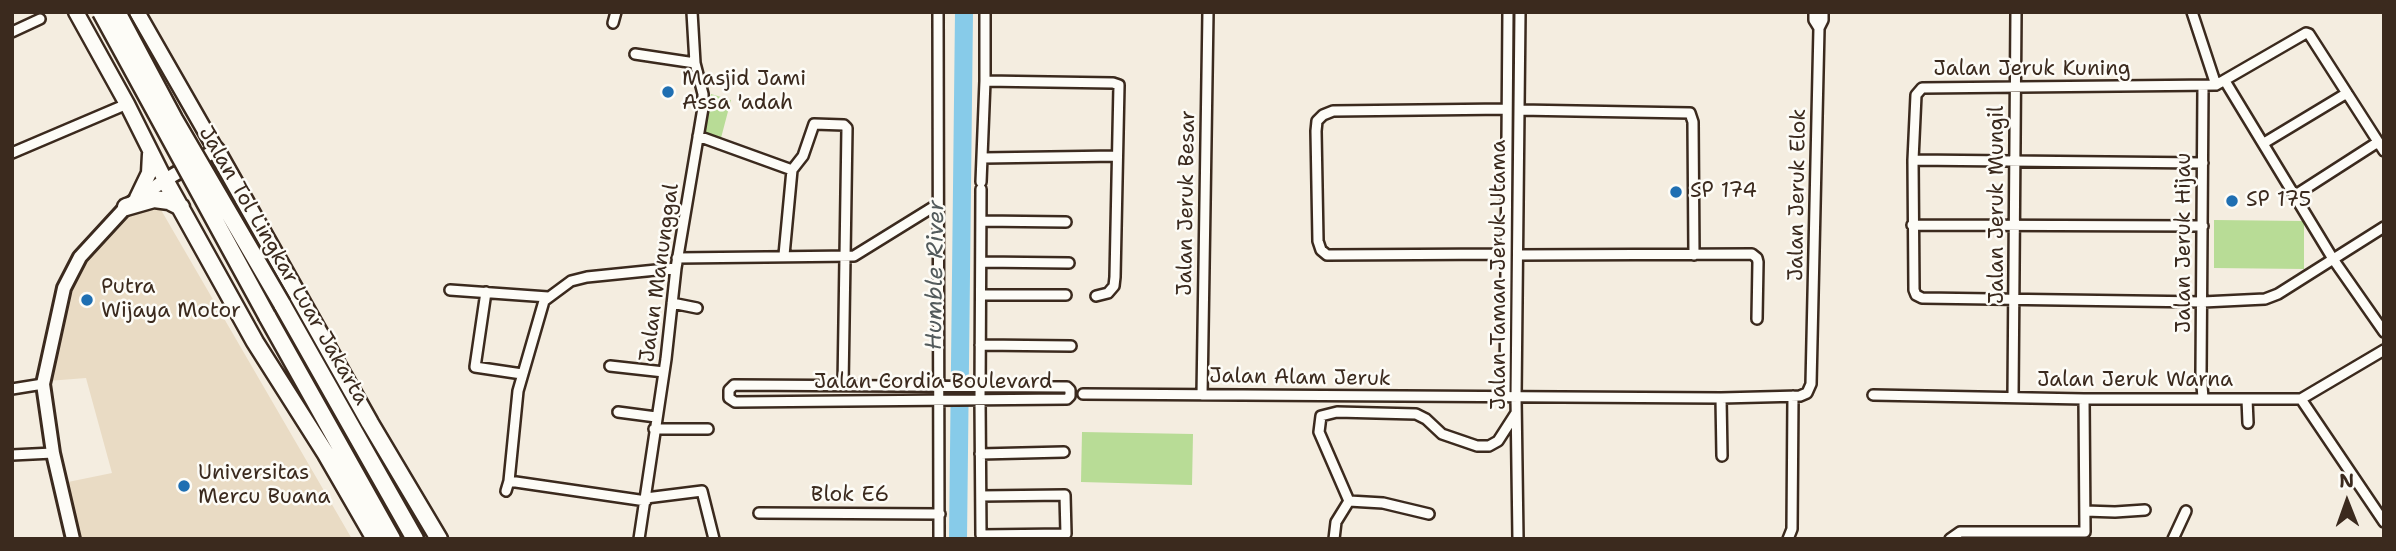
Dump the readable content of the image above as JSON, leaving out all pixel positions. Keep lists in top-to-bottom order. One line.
{"streets":{"highway":["Jalan Tol Lingkar Luar Jakarta"],"street":["Jalan Jeruk Kuning","Jalan Jeruk Elok","Jalan Jeruk Besar","Jalan Jeruk Mungil","Jalan Jeruk Hijau","Jalan Manunggal","Jalan Taman Jeruk Utama","Jalan Alam Jeruk","Jalan Jeruk Warna","Jalan Cordia Boulevard","Blok E6"]},"crossings":[["Jalan Jeruk Kuning","Jalan Jeruk Mungil"],["Jalan Jeruk Kuning","Jalan Jeruk Hijau"],["Jalan Jeruk Besar","Jalan Alam Jeruk"],["Jalan Jeruk Mungil","Jalan Jeruk Warna"],["Jalan Jeruk Hijau","Jalan Jeruk Warna"],["Jalan Taman Jeruk Utama","Jalan Alam Jeruk"]],"water":["Humble River"],"places":["Masjid Jami Assa 'adah","SP 174","SP 175","Putra Wijaya Motor","Universitas Mercu Buana"],"north":"top"}
